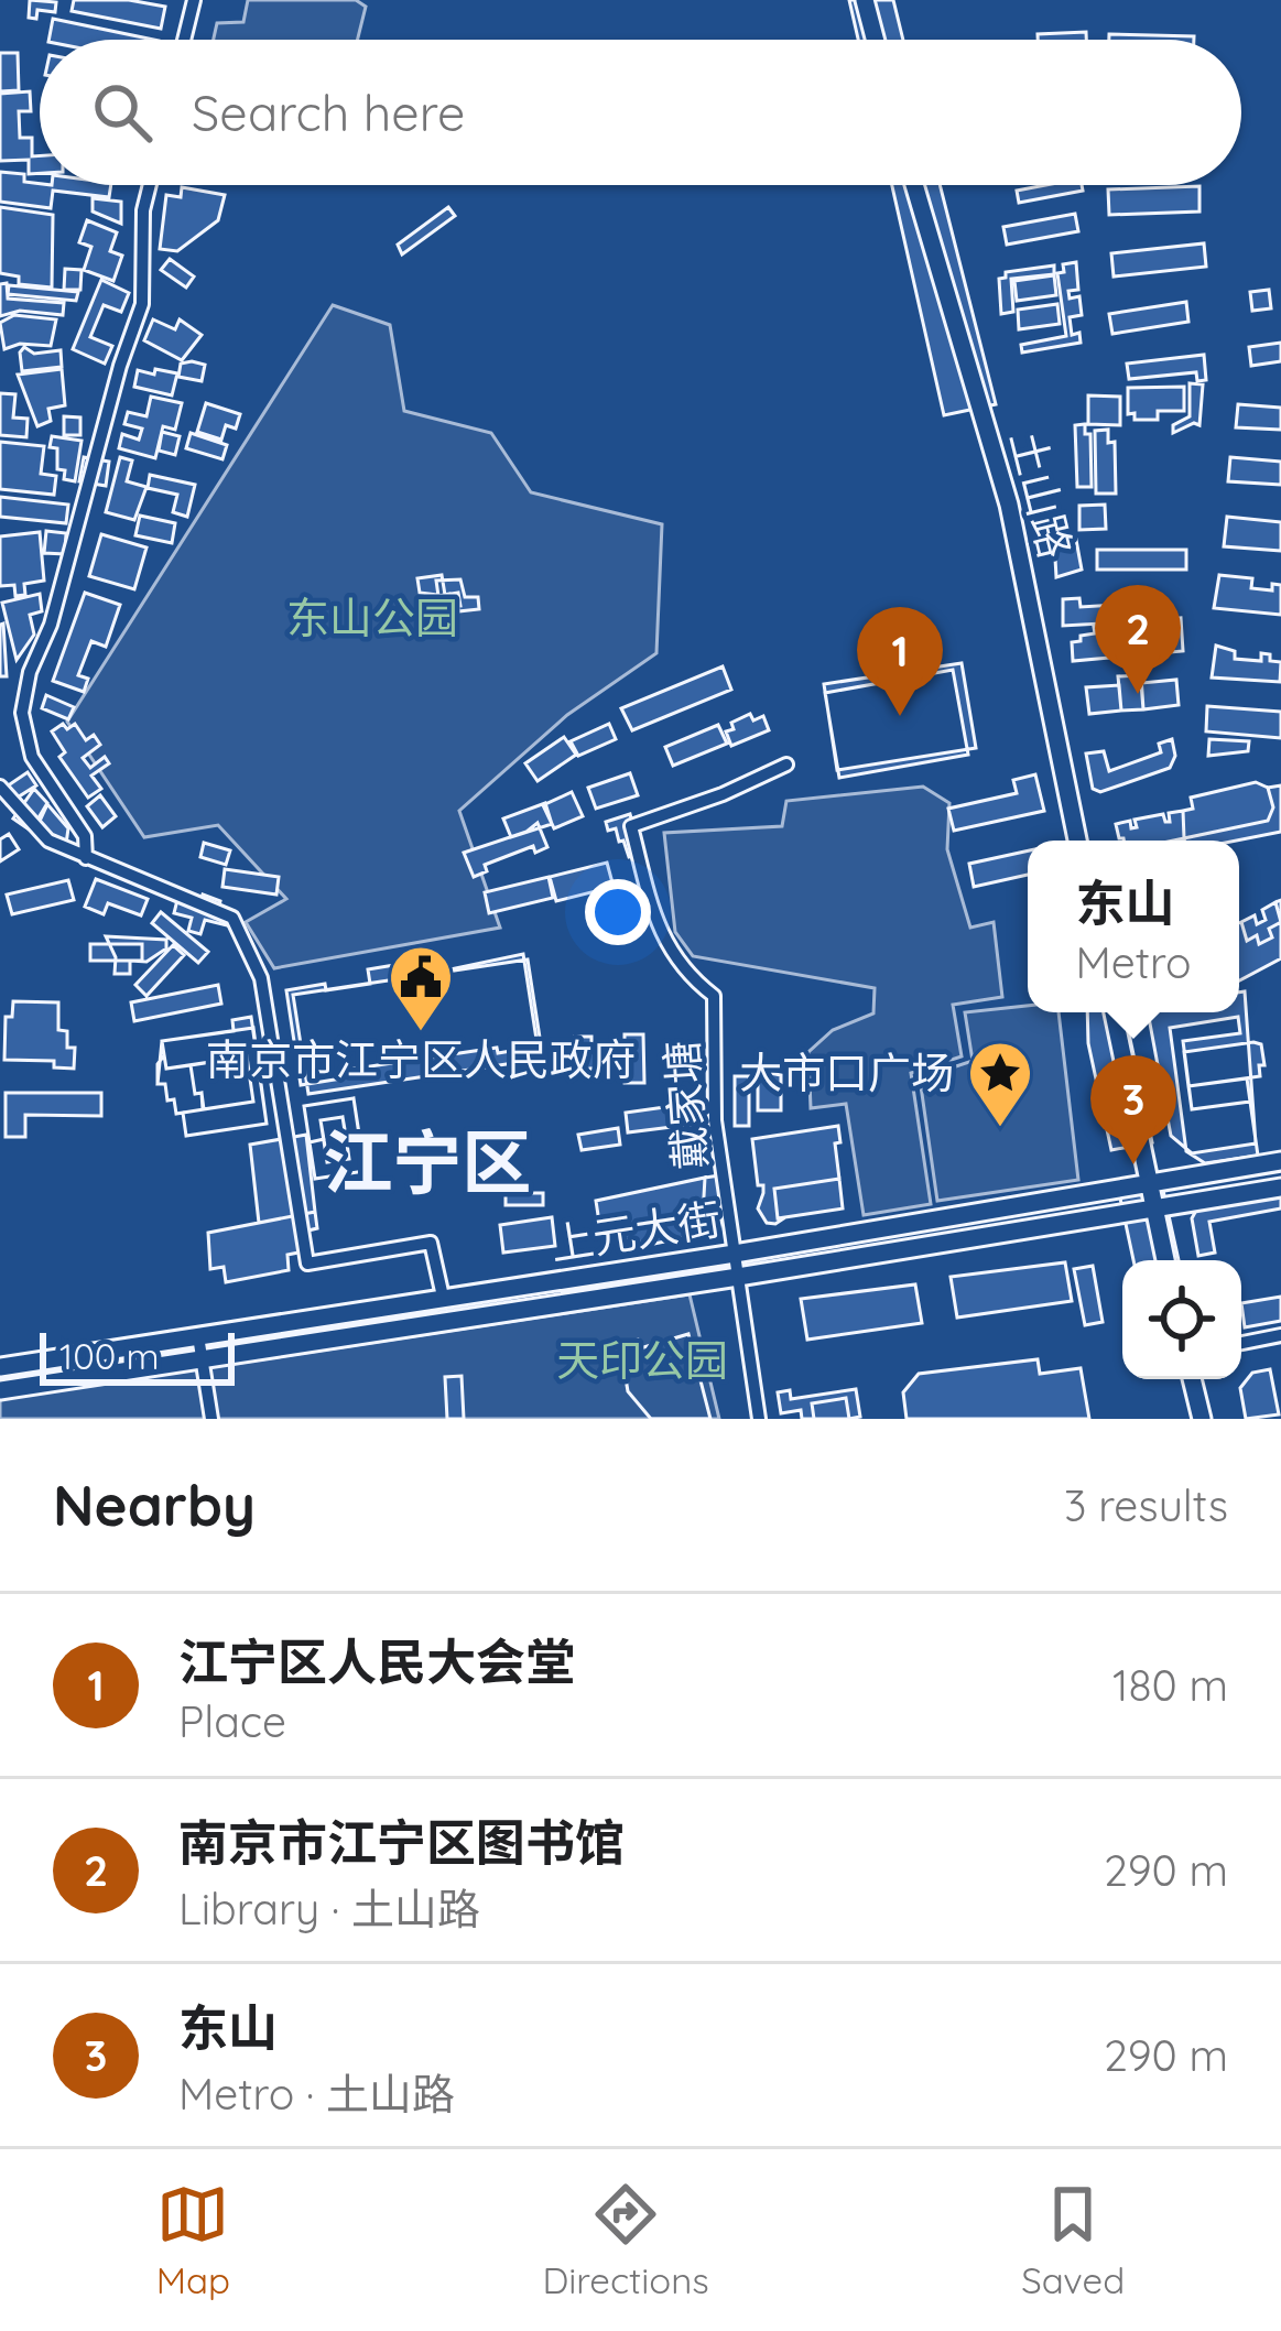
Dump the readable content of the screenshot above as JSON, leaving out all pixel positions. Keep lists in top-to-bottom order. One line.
{"streets":{"main road":["土山路","上元大街"],"street":["戴家塘"]},"crossings":[["戴家塘","上元大街"]],"districts":["江宁区"],"parks":["东山公园","天印公园"],"places":{"public building":["南京市江宁区人民政府"],"place":["大市口广场"]},"scale_bar":"100 m","page":{"search":"Search here","pins":["2","1","3"],"popup":["东山","Metro"],"scale":"100 m","heading":["Nearby","3 results"],"list":[{"mark":"1","name":"江宁区人民大会堂","note":"Place","value":"180 m"},{"mark":"2","name":"南京市江宁区图书馆","note":"Library · 土山路","value":"290 m"},{"mark":"3","name":"东山","note":"Metro · 土山路","value":"290 m"}],"nav":["Map","Directions","Saved"]}}
